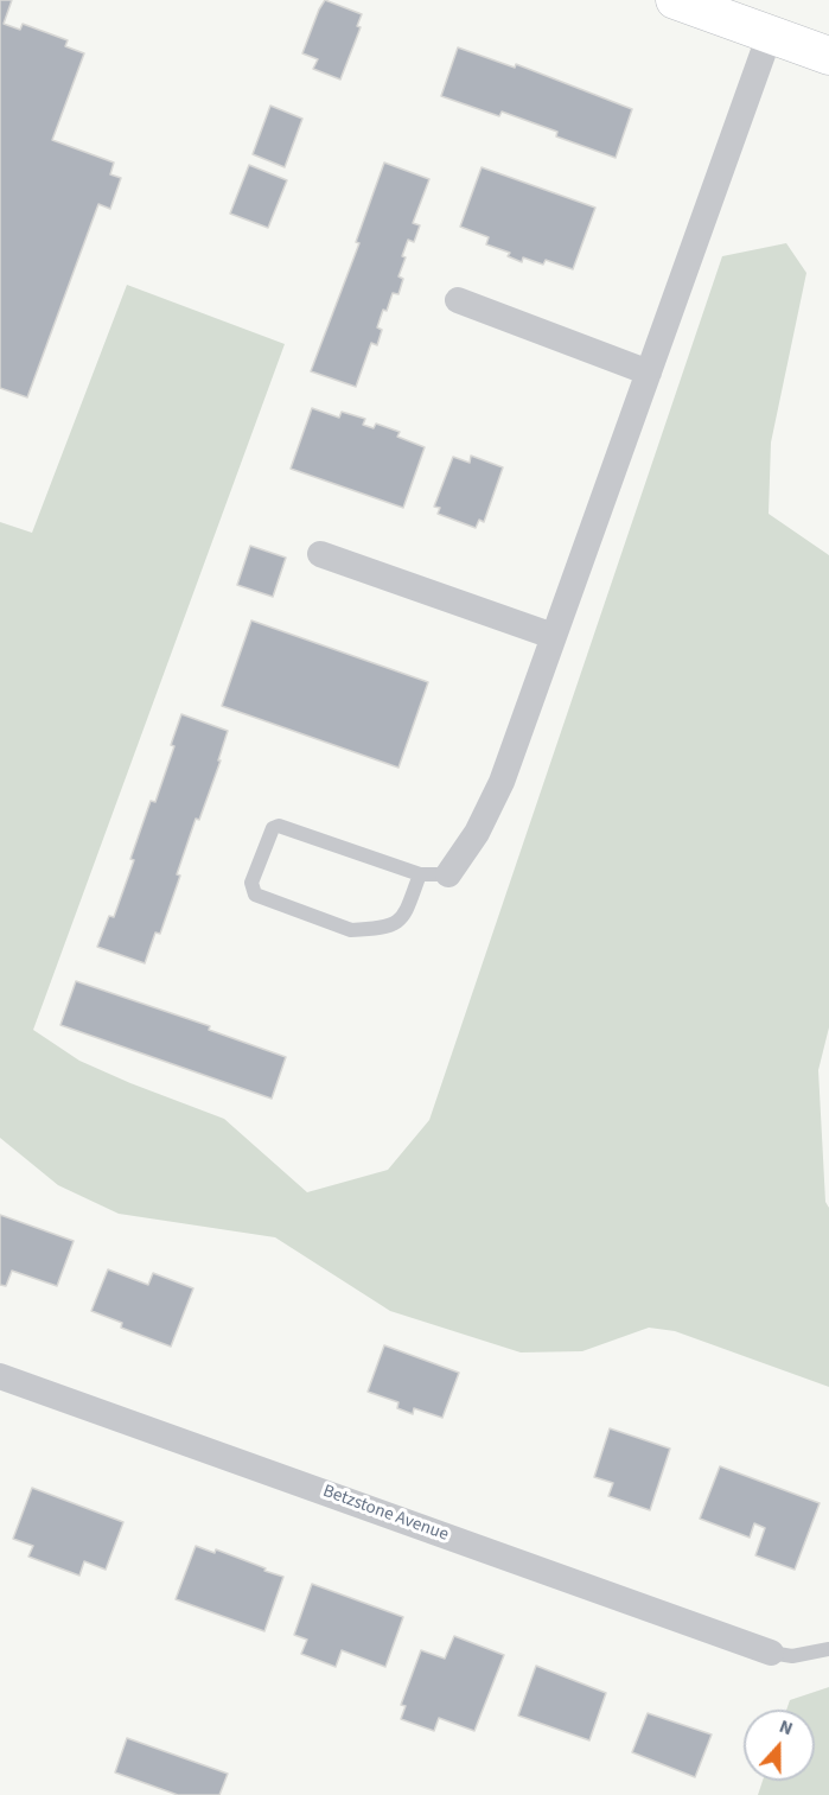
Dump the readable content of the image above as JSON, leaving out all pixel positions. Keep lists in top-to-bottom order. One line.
{"streets":{"street":["Betzstone Avenue"]},"north":"top"}
